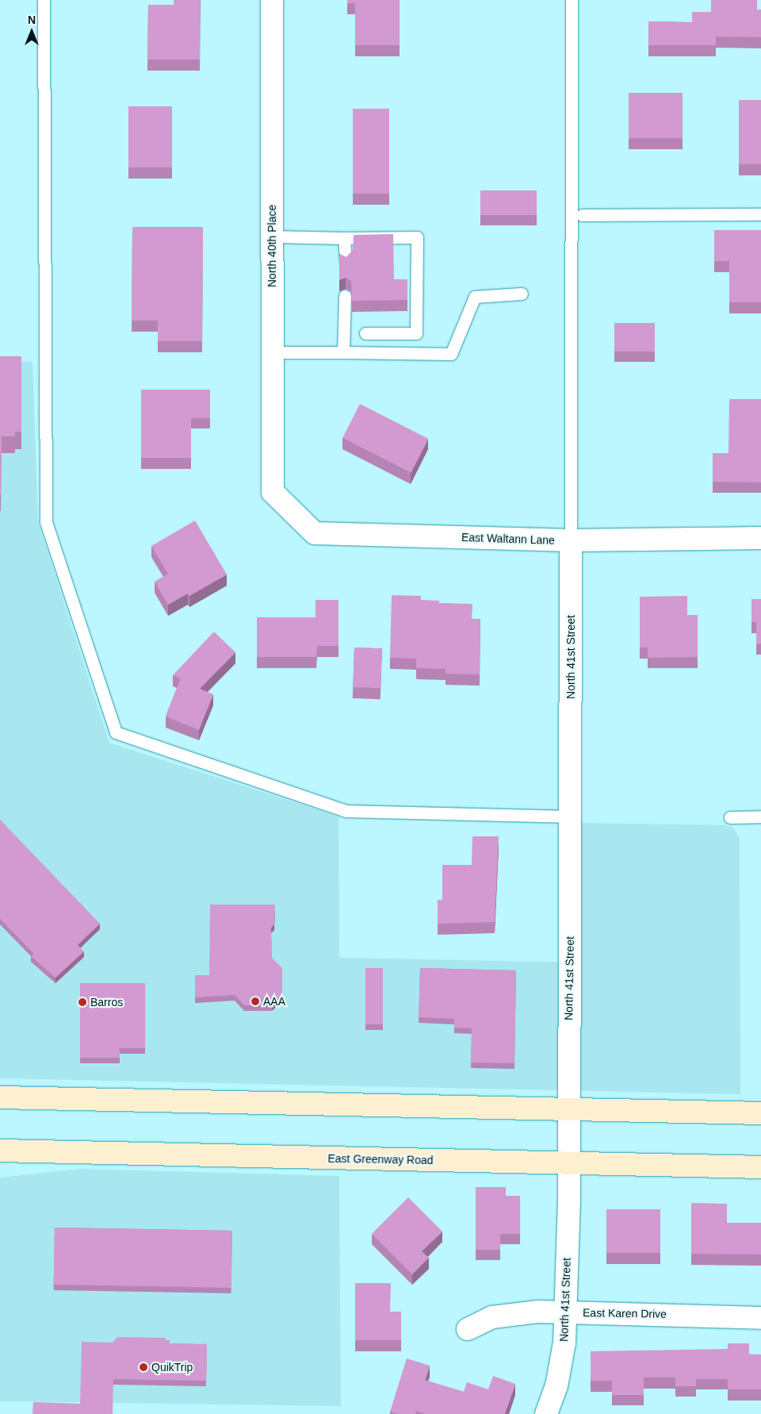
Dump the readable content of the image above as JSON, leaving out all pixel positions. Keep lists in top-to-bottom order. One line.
{"streets":{"main road":["East Greenway Road"],"street":["North 40th Place","East Waltann Lane","North 41st Street","East Karen Drive"]},"crossings":[["North 40th Place","East Waltann Lane"],["East Waltann Lane","North 41st Street"],["North 41st Street","East Greenway Road"],["North 41st Street","East Karen Drive"]],"places":["AAA","Barros","QuikTrip"],"north":"top"}
